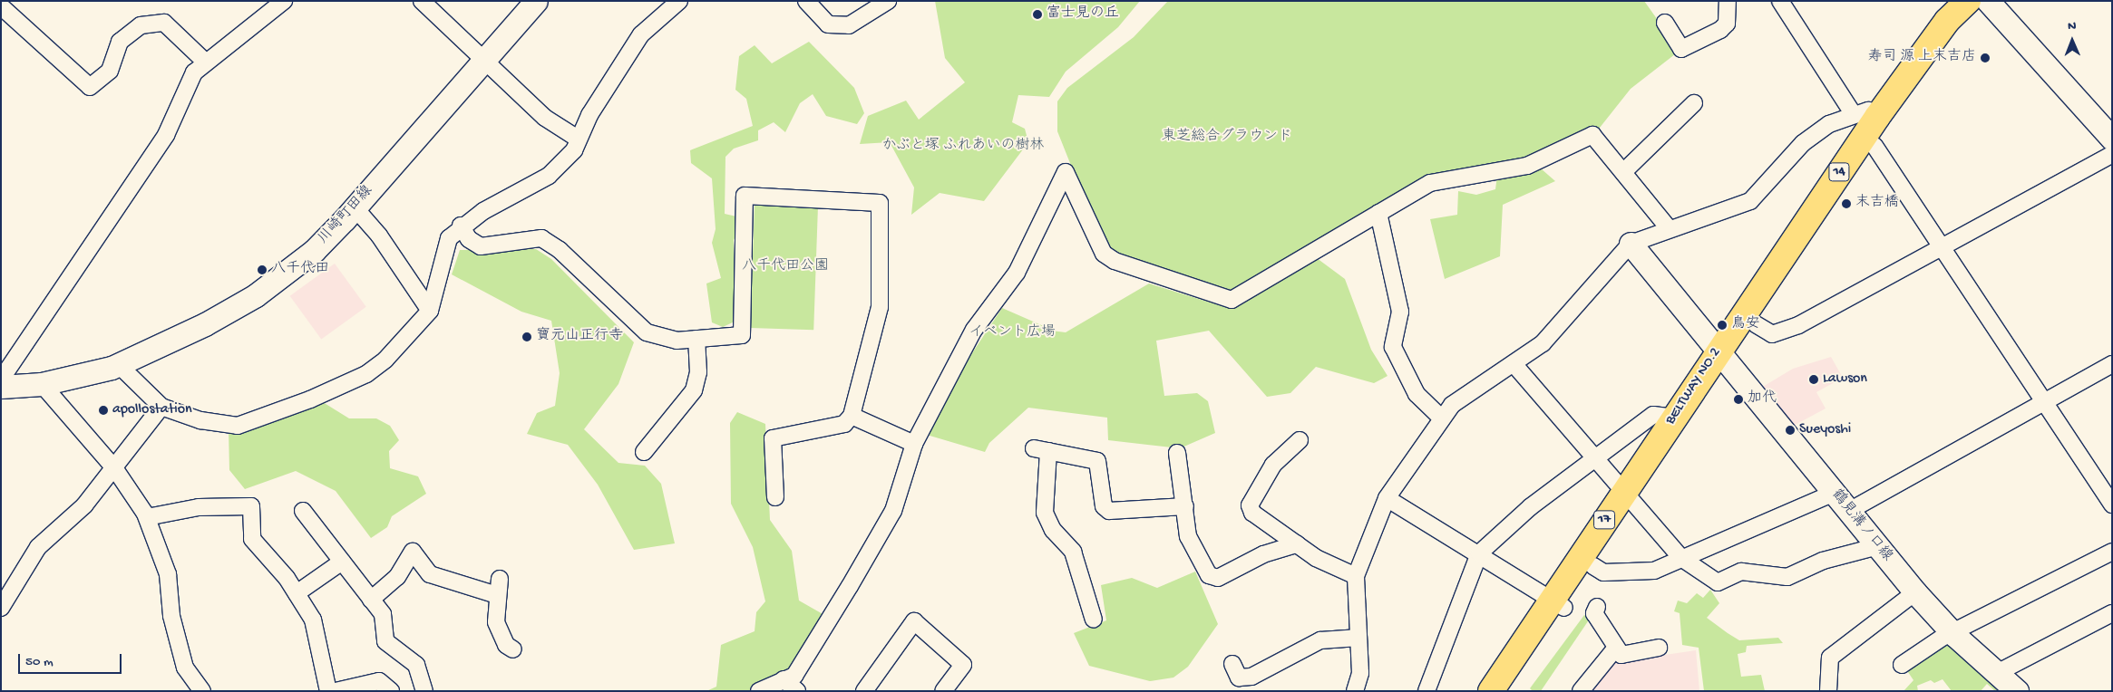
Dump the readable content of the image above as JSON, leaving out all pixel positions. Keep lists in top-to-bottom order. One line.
{"streets":{"main road":["14","川崎町田線","BELTWAY NO.2","17","鶴見溝ノ口線"]},"crossings":[["BELTWAY NO.2","鶴見溝ノ口線"]],"parks":["東芝総合グラウンド","かぶと塚 ふれあいの樹林","八千代田公園","イベント広場"],"places":["富士見の丘","寿司 源 上末吉店","末吉橋","八千代田","鳥安","寶元山正行寺","Lawson","加代","apollostation","Sueyoshi"],"scale_bar":"50 m","north":"top"}
